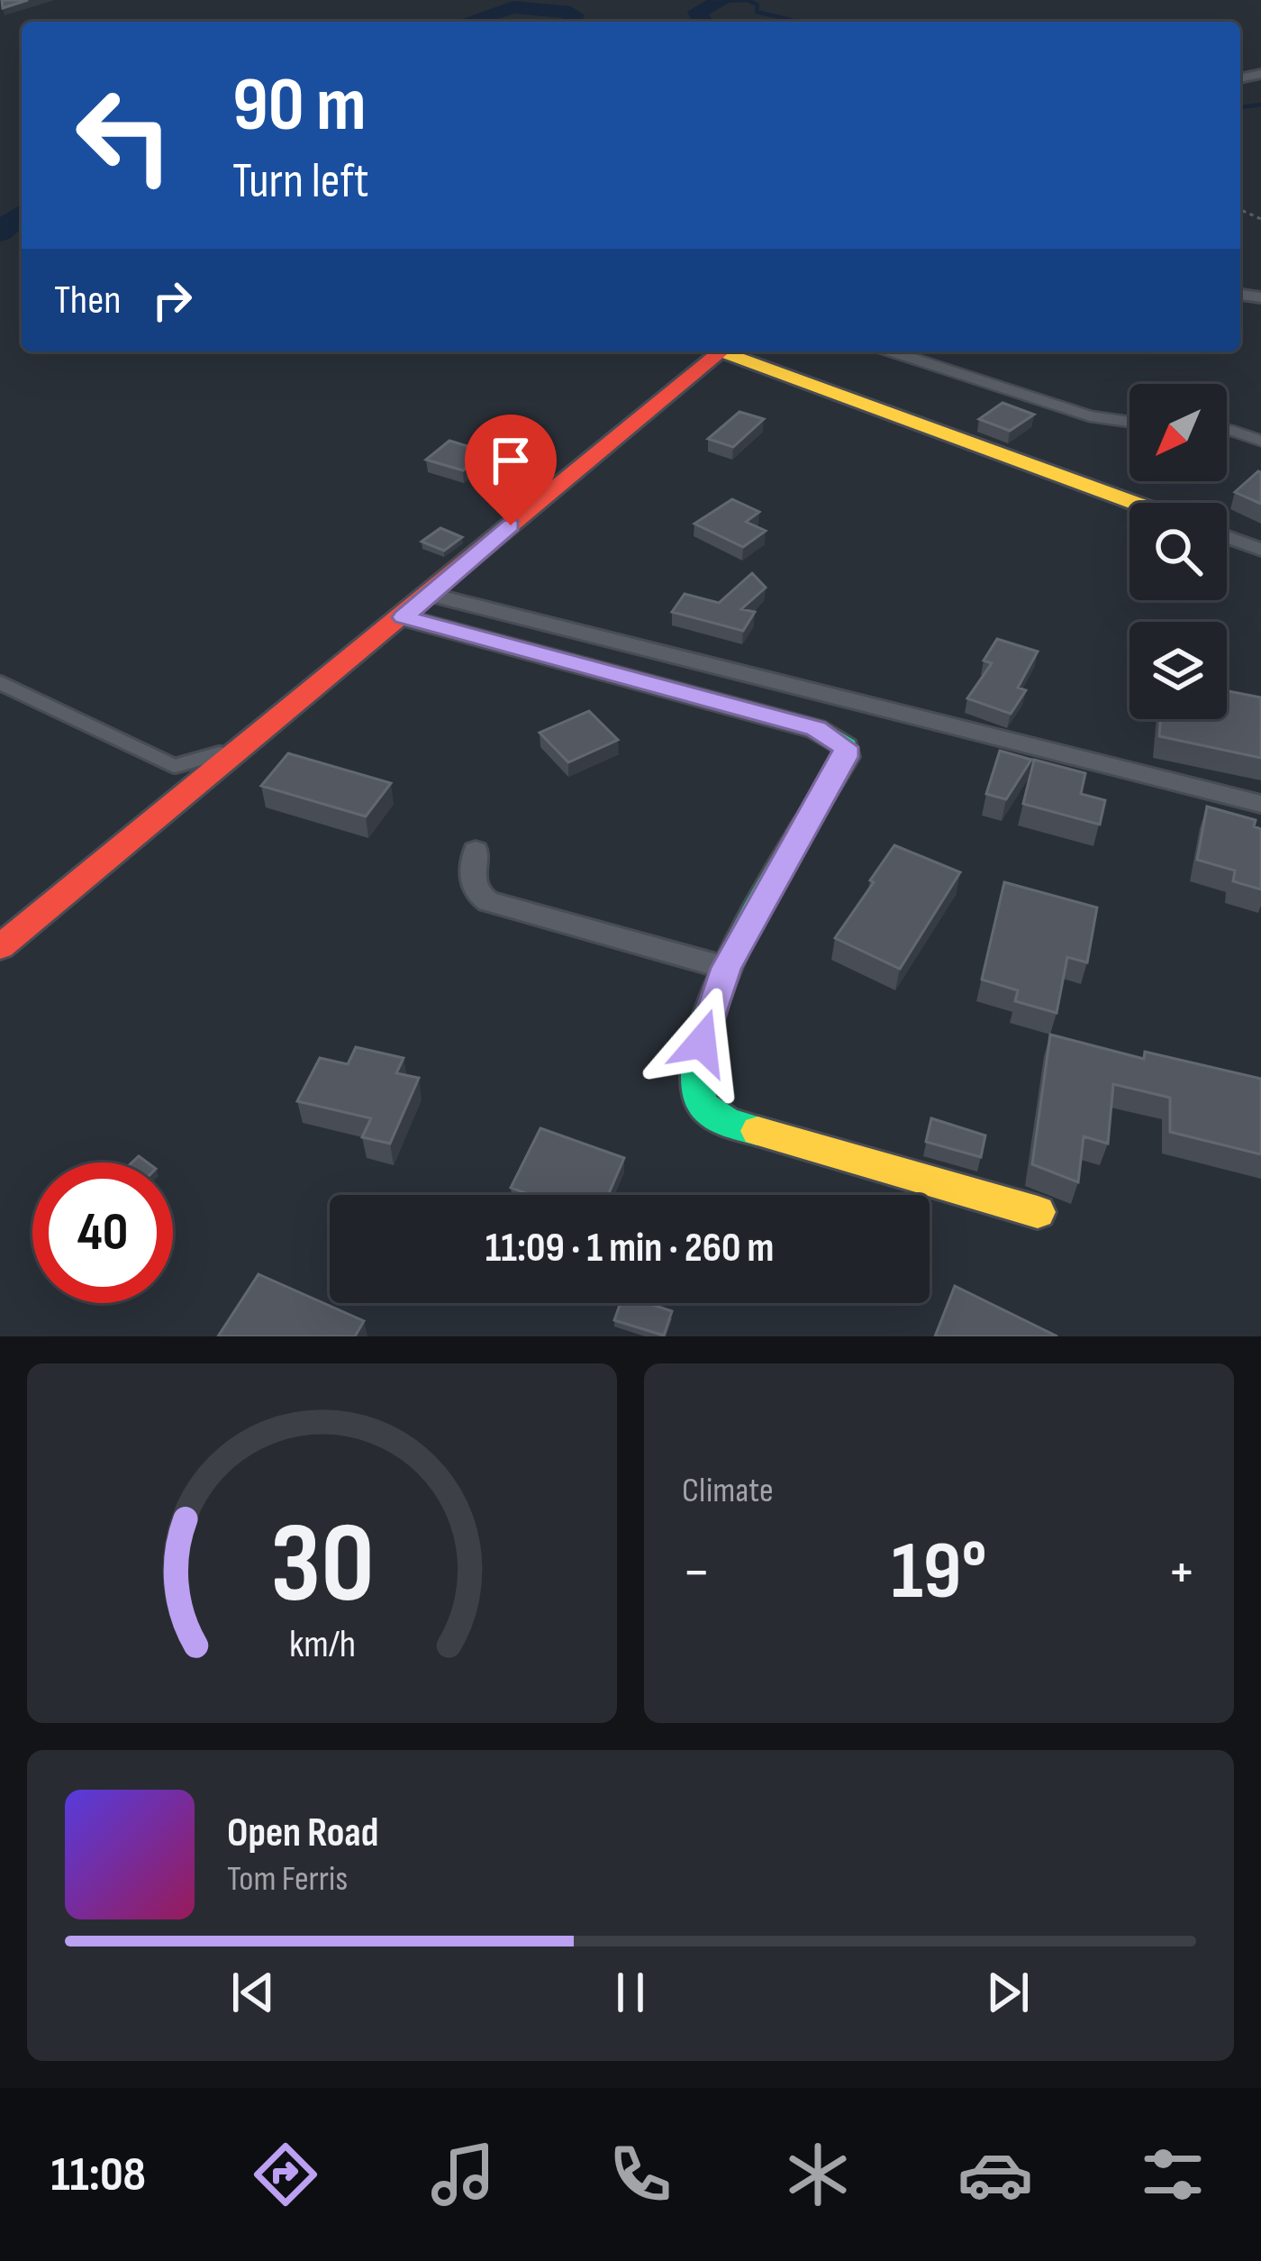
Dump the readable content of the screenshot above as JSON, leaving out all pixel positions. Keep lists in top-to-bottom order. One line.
{"north":"bottom left","page":{"turn":["90 m","Turn left"],"then":"Then","limit":"40","trip":"11:09 · 1 min · 260 m","tile":"Climate","heat":["−","19°","+"],"song":["Open Road","Tom Ferris"],"tabs":"11:08","gauge":["30","km/h"]}}
